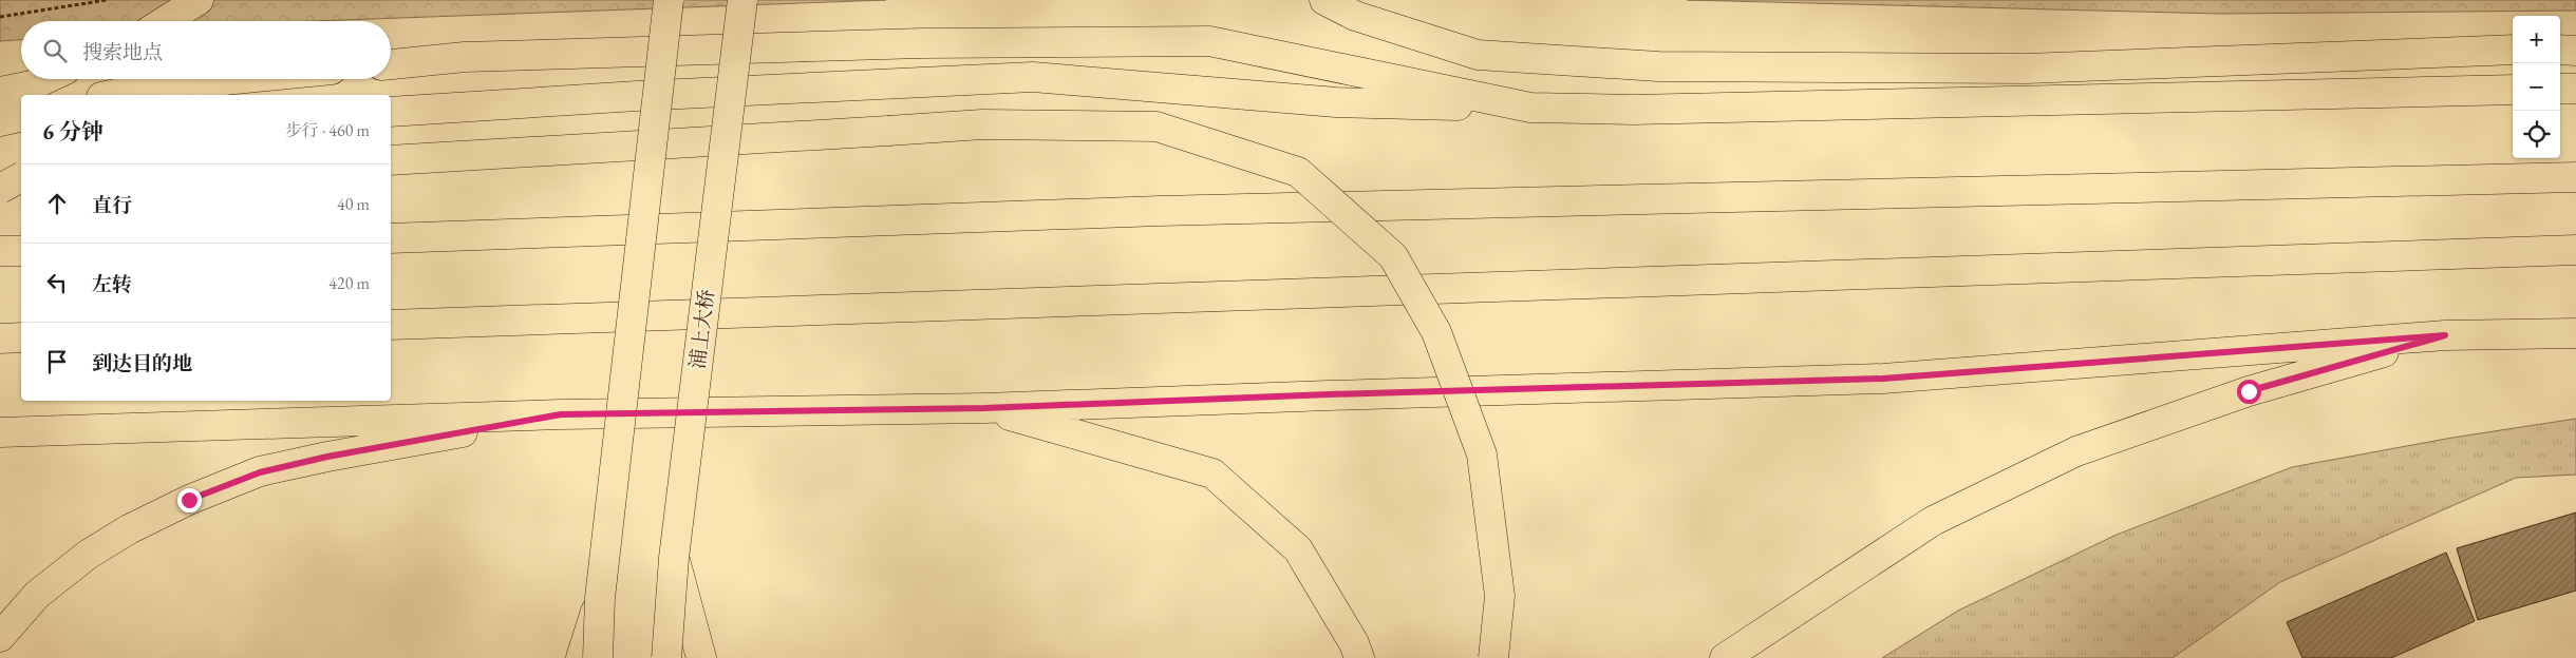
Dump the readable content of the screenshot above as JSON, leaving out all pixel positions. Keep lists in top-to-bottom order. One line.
{"streets":{"main road":["浦上大桥"]},"page":{"map_buttons":["+","−"],"search":"搜索地点","heading":["6 分钟","步行 · 460 m"],"list":[["直行","40 m"],["左转","420 m"],"到达目的地"]}}
